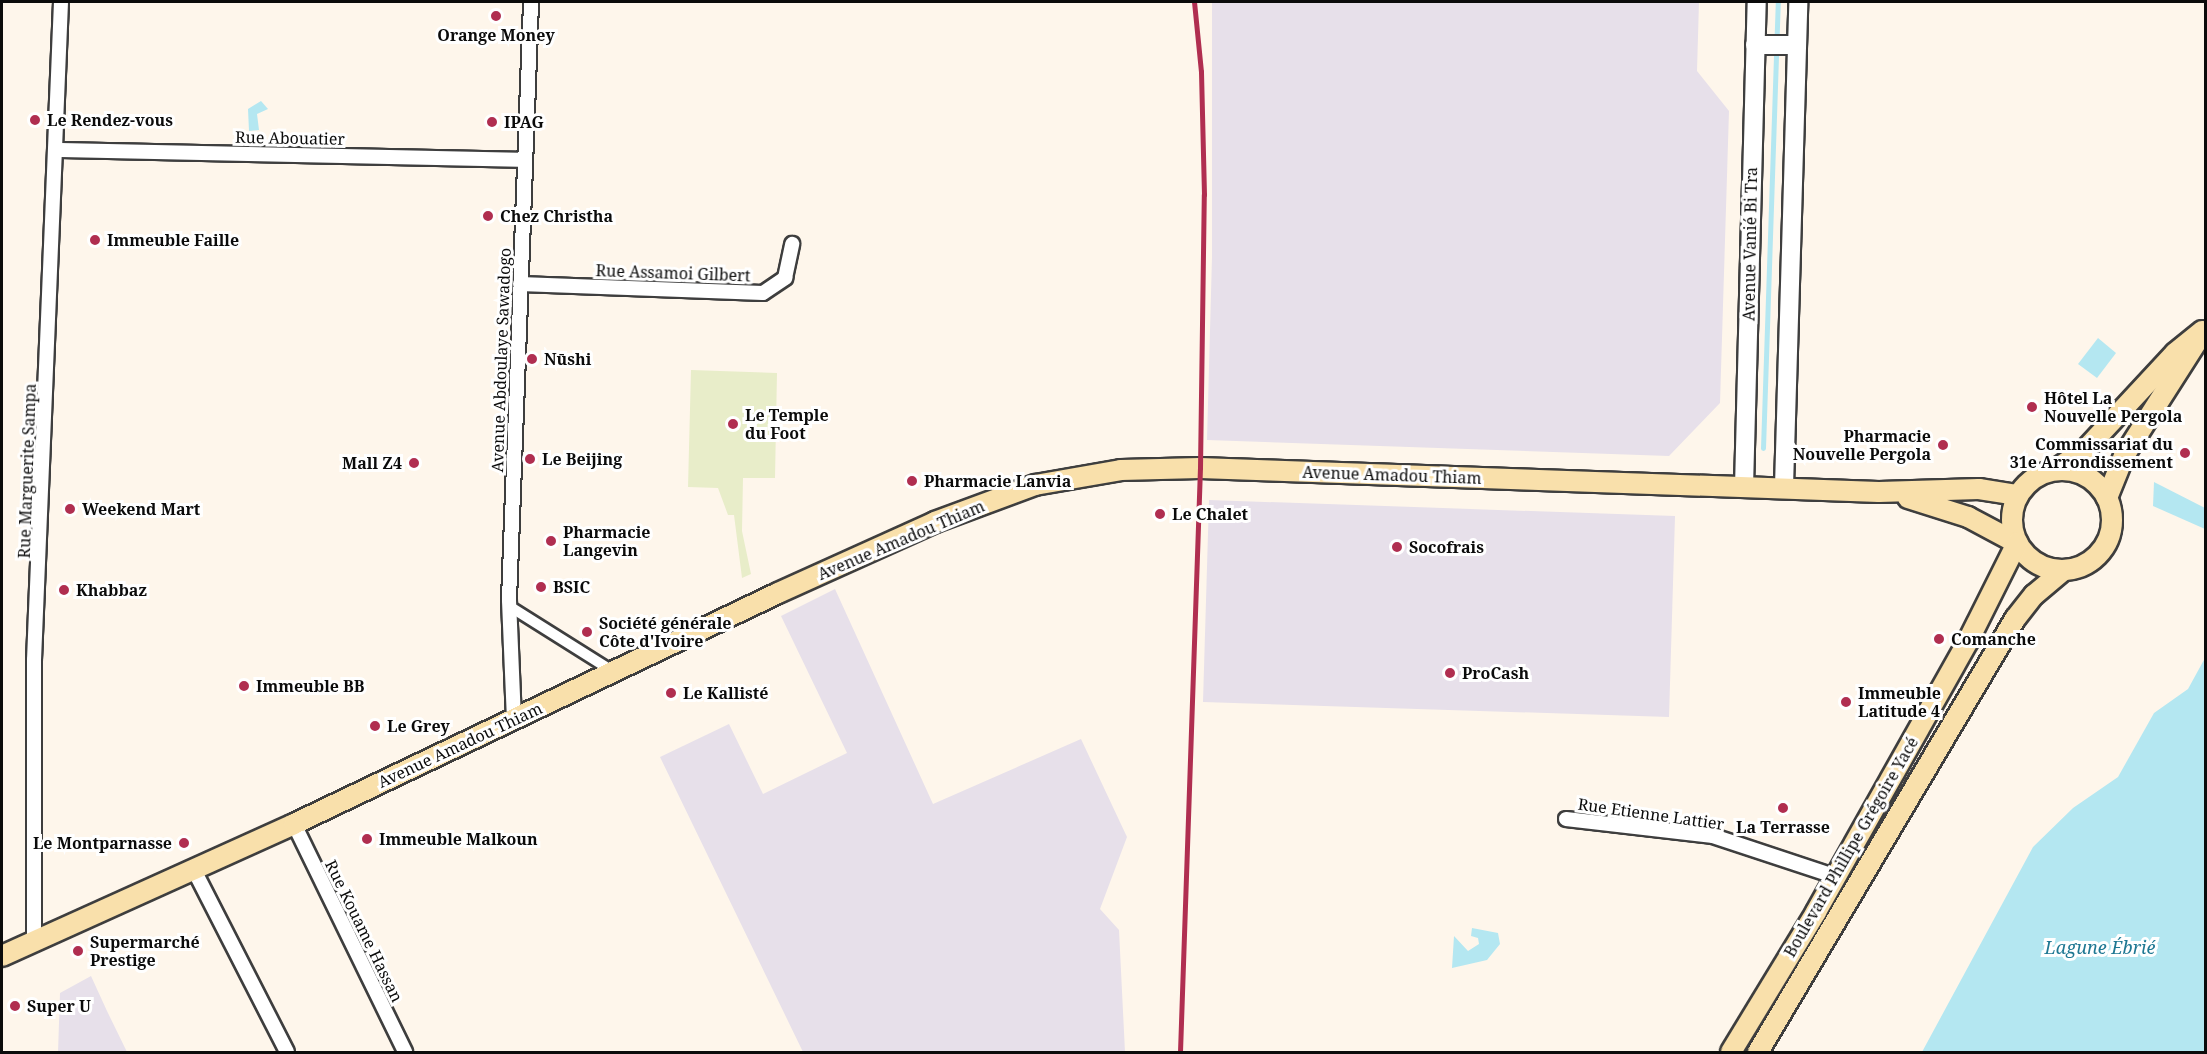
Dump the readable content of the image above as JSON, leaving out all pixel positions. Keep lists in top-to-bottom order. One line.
{"streets":{"main road":["Avenue Amadou Thiam","Boulevard Phillipe Grégoire Yacé"],"street":["Rue Abouatier","Avenue Vanié Bi Tra","Rue Assamoi Gilbert","Avenue Abdoulaye Sawadogo","Rue Marguerite Sampa","Rue Etienne Lattier","Rue Kouame Hassan"]},"crossings":[["Rue Abouatier","Avenue Abdoulaye Sawadogo"],["Rue Abouatier","Rue Marguerite Sampa"],["Avenue Vanié Bi Tra","Avenue Amadou Thiam"],["Rue Assamoi Gilbert","Avenue Abdoulaye Sawadogo"],["Avenue Abdoulaye Sawadogo","Avenue Amadou Thiam"],["Rue Marguerite Sampa","Avenue Amadou Thiam"],["Avenue Amadou Thiam","Boulevard Phillipe Grégoire Yacé"],["Avenue Amadou Thiam","Rue Kouame Hassan"],["Rue Etienne Lattier","Boulevard Phillipe Grégoire Yacé"]],"water":["Lagune Ébrié"],"places":["Orange Money","Le Rendez-vous","IPAG","Chez Christha","Immeuble Faille","Nūshi","Hôtel La Nouvelle Pergola","Le Temple du Foot","Pharmacie Nouvelle Pergola","Commissariat du 31e Arrondissement","Le Beijing","Mall Z4","Pharmacie Lanvia","Weekend Mart","Le Chalet","Pharmacie Langevin","Socofrais","BSIC","Khabbaz","Société générale Côte d'Ivoire","Comanche","ProCash","Immeuble BB","Le Kallisté","Immeuble Latitude 4","Le Grey","La Terrasse","Immeuble Malkoun","Le Montparnasse","Supermarché Prestige","Super U"]}
